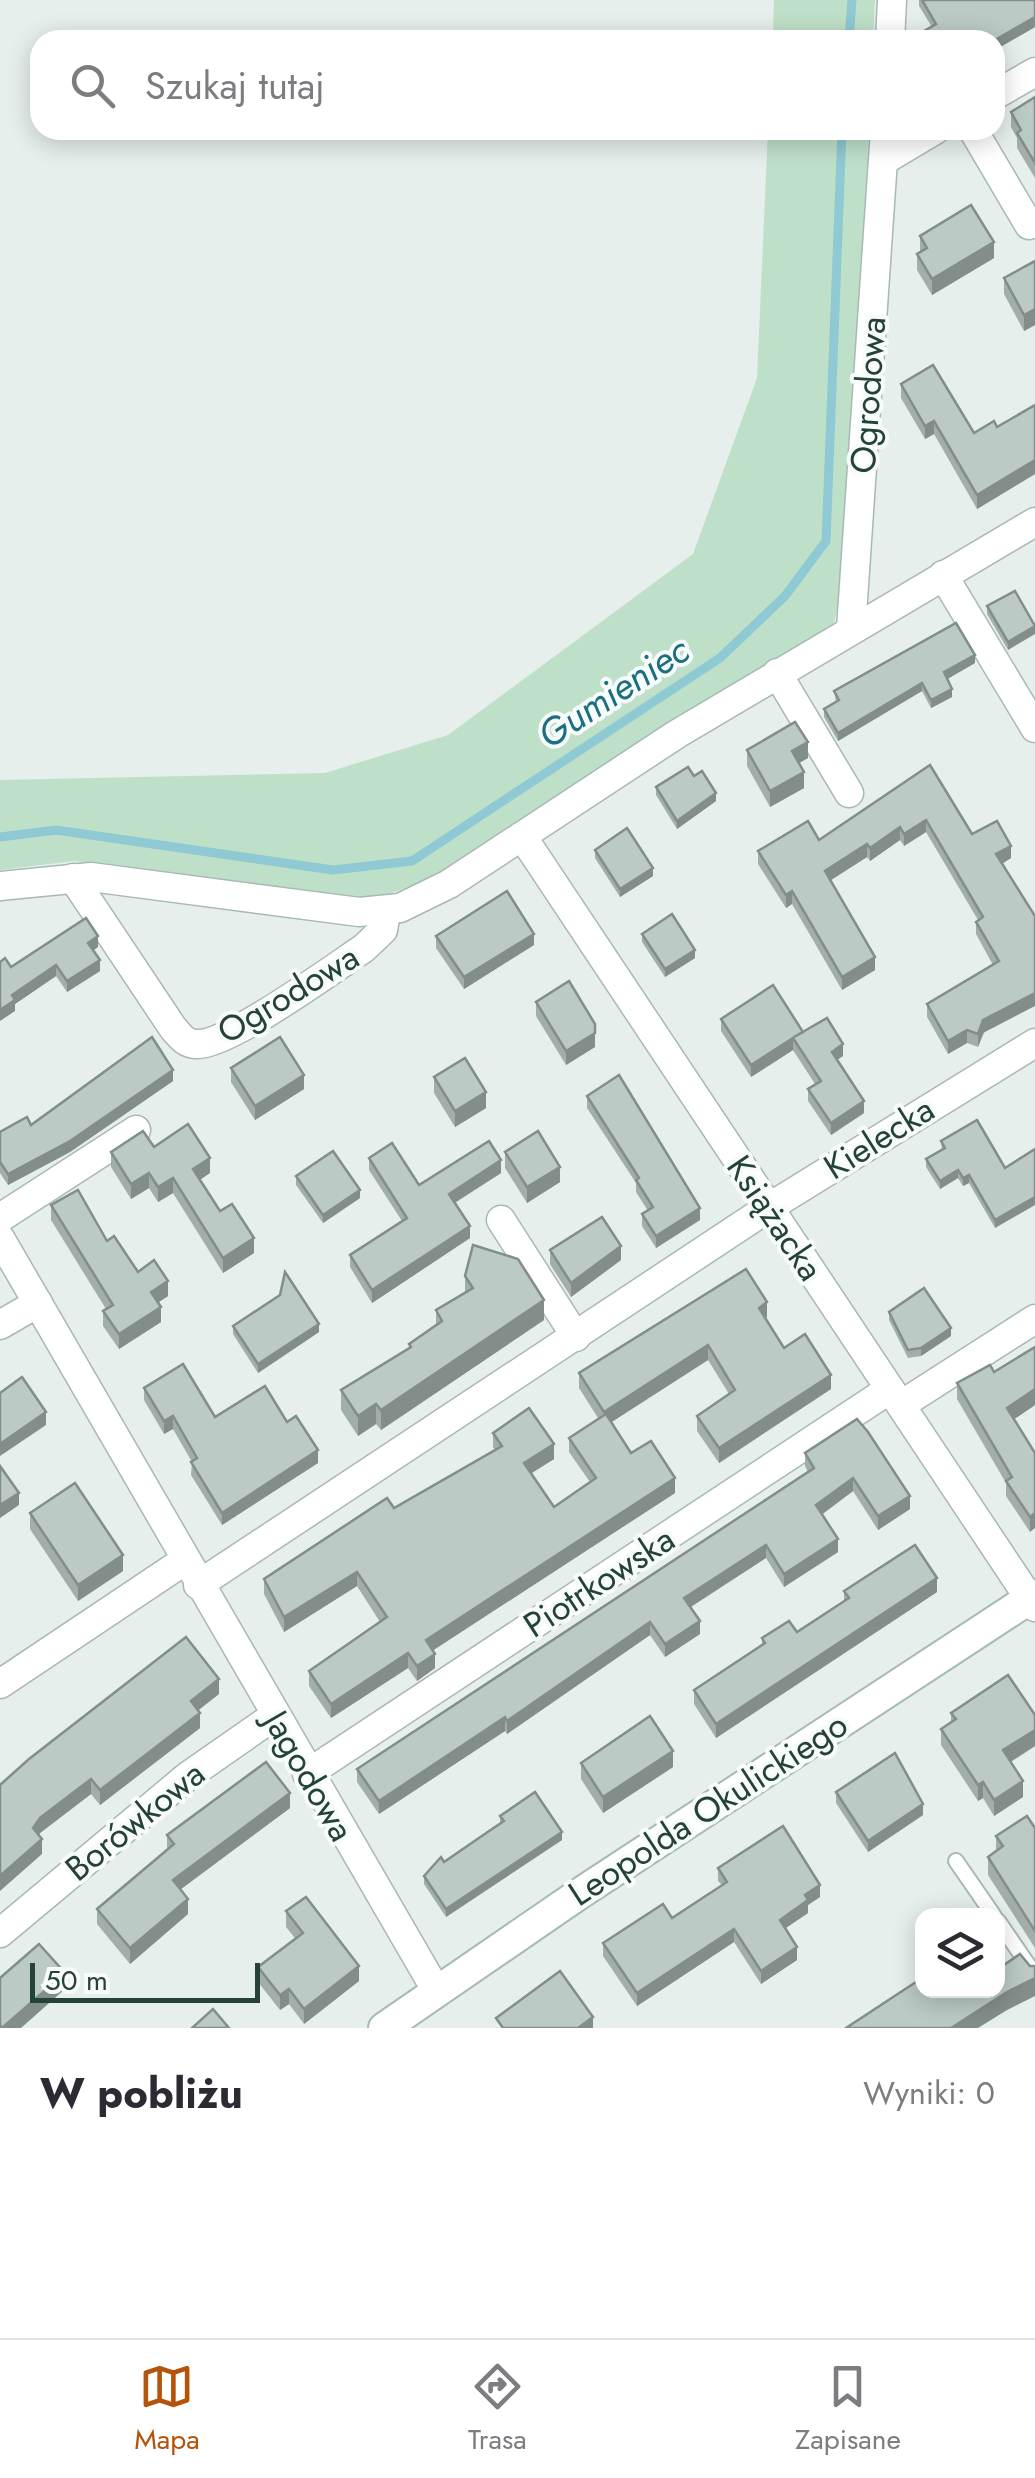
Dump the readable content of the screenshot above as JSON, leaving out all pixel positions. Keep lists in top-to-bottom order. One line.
{"streets":{"street":["Ogrodowa","Kielecka","Książacka","Piotrkowska","Jagodowa","Leopolda Okulickiego","Borówkowa"]},"crossings":[["Ogrodowa","Książacka"],["Kielecka","Książacka"],["Kielecka","Jagodowa"],["Książacka","Piotrkowska"],["Książacka","Leopolda Okulickiego"],["Piotrkowska","Jagodowa"],["Jagodowa","Leopolda Okulickiego"],["Jagodowa","Borówkowa"]],"water":["Gumieniec"],"scale_bar":"50 m","page":{"search":"Szukaj tutaj","scale":"50 m","heading":["W pobliżu","Wyniki: 0"],"nav":["Mapa","Trasa","Zapisane"]}}
